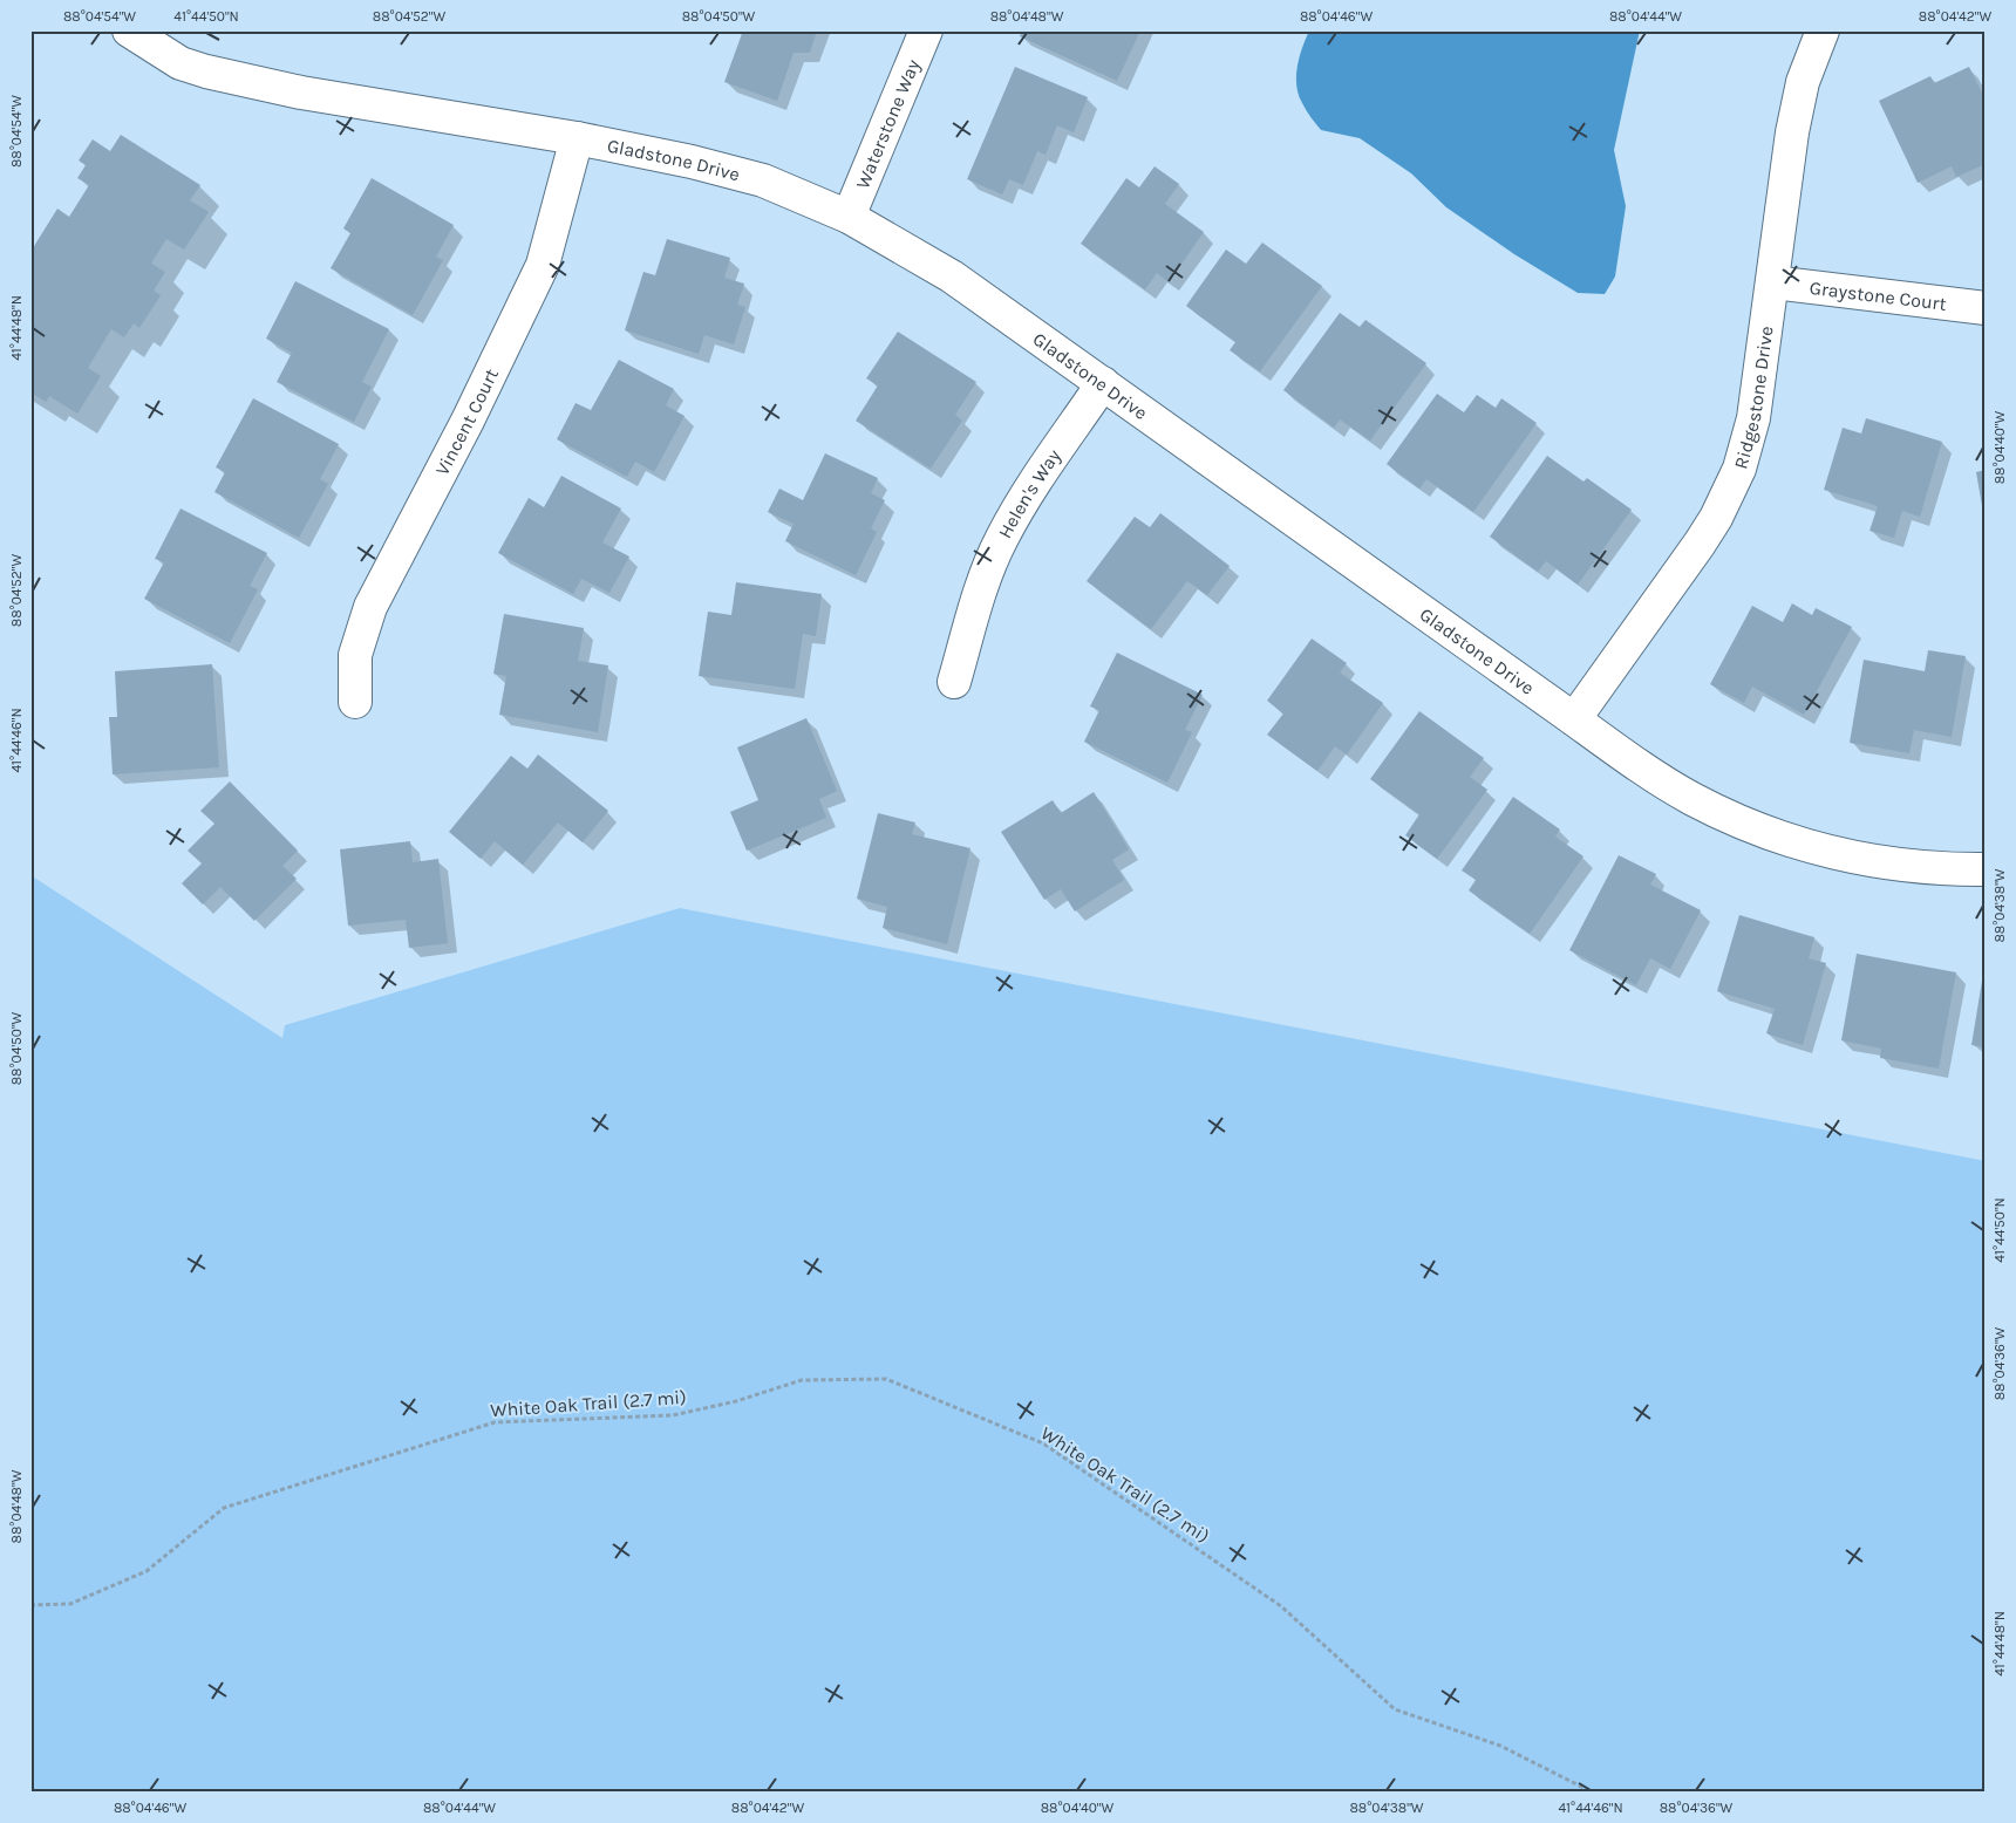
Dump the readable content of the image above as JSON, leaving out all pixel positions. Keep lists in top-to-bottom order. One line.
{"streets":{"street":["Waterstone Way","Gladstone Drive","Graystone Court","Ridgestone Drive","Vincent Court","Helen's Way"],"path":["White Oak Trail (2.7 mi)"]},"crossings":[["Waterstone Way","Gladstone Drive"],["Gladstone Drive","Ridgestone Drive"],["Gladstone Drive","Vincent Court"],["Gladstone Drive","Helen's Way"],["Graystone Court","Ridgestone Drive"]],"coordinates":["88°04'54\"W","41°44'50\"N","88°04'52\"W","88°04'50\"W","88°04'48\"W","88°04'46\"W","88°04'44\"W","88°04'42\"W","41°44'48\"N","88°04'40\"W","41°44'46\"N","88°04'38\"W","88°04'36\"W"]}
